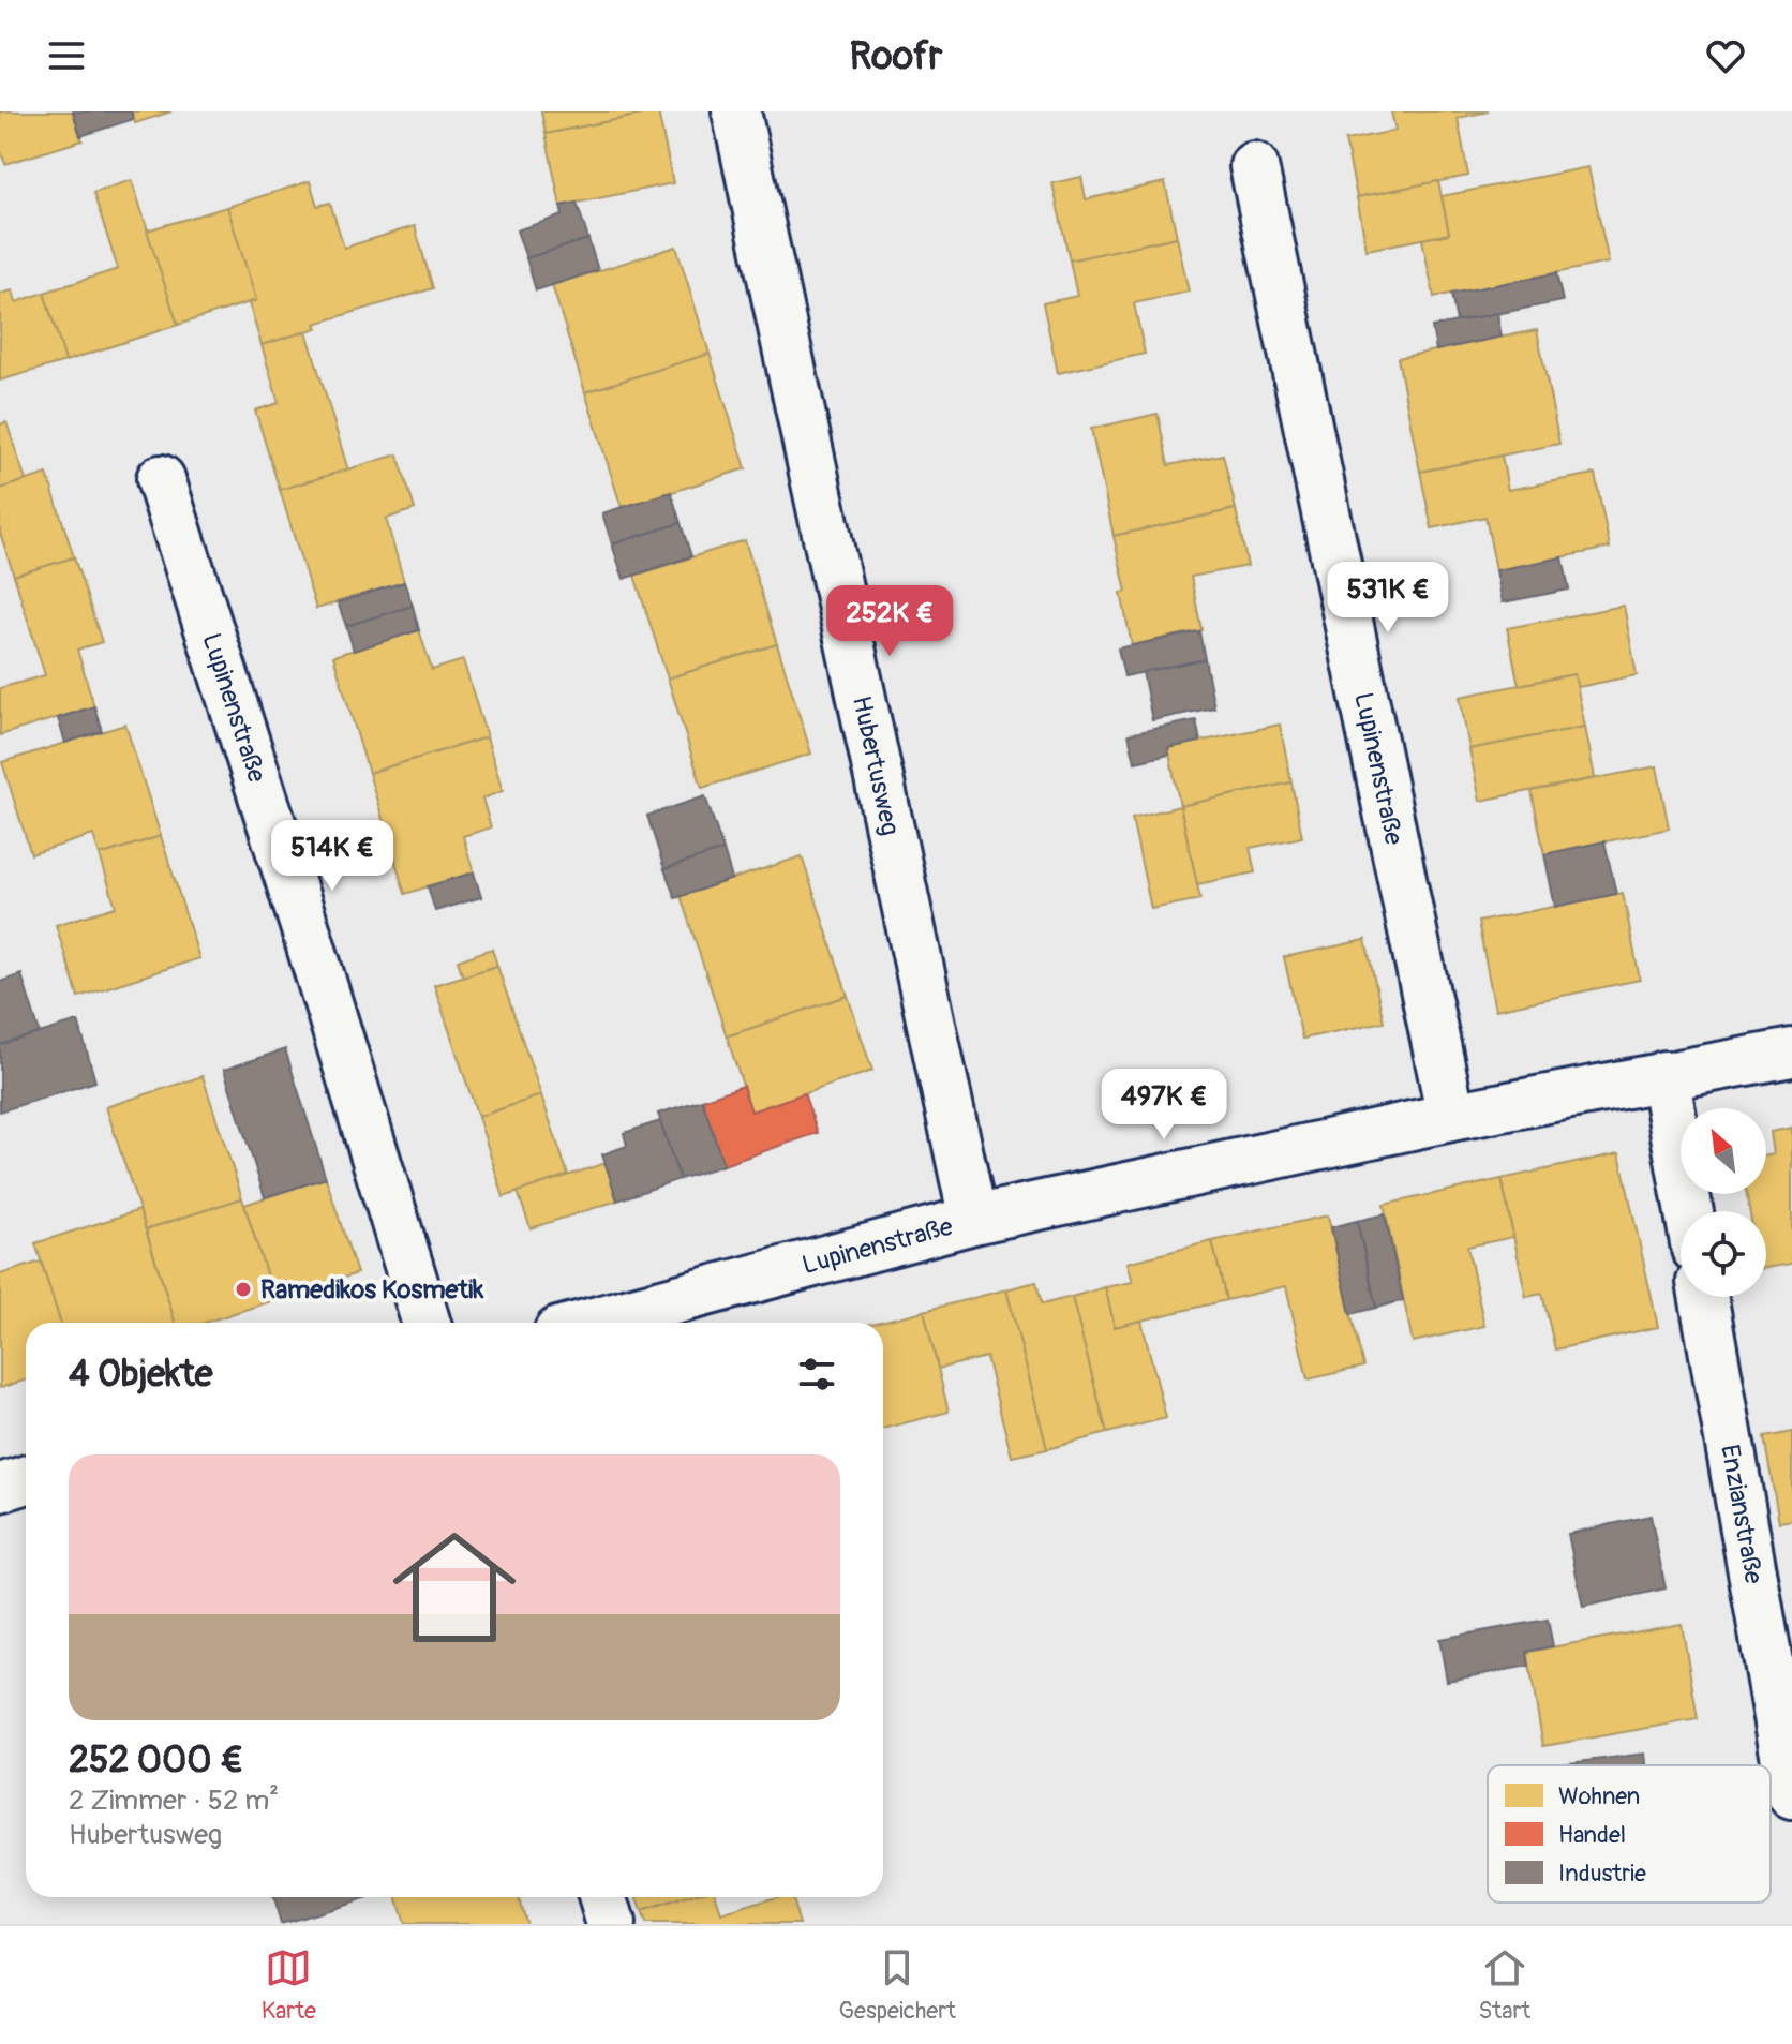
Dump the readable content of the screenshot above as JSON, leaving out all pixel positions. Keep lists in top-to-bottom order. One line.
{"streets":{"street":["Lupinenstraße","Hubertusweg","Enzianstraße"]},"crossings":[["Lupinenstraße","Hubertusweg"]],"places":["Ramedikos Kosmetik"],"legend":["Wohnen","Handel","Industrie"],"north":"top left","page":{"header":"Roofr","price":["531K €","252K €","514K €","497K €"],"heading":"4 Objekte","list":[{"name":"252 000 €","note":"2 Zimmer · 52 m² · Hubertusweg"}],"tabs":["Karte","Gespeichert","Start"]}}
